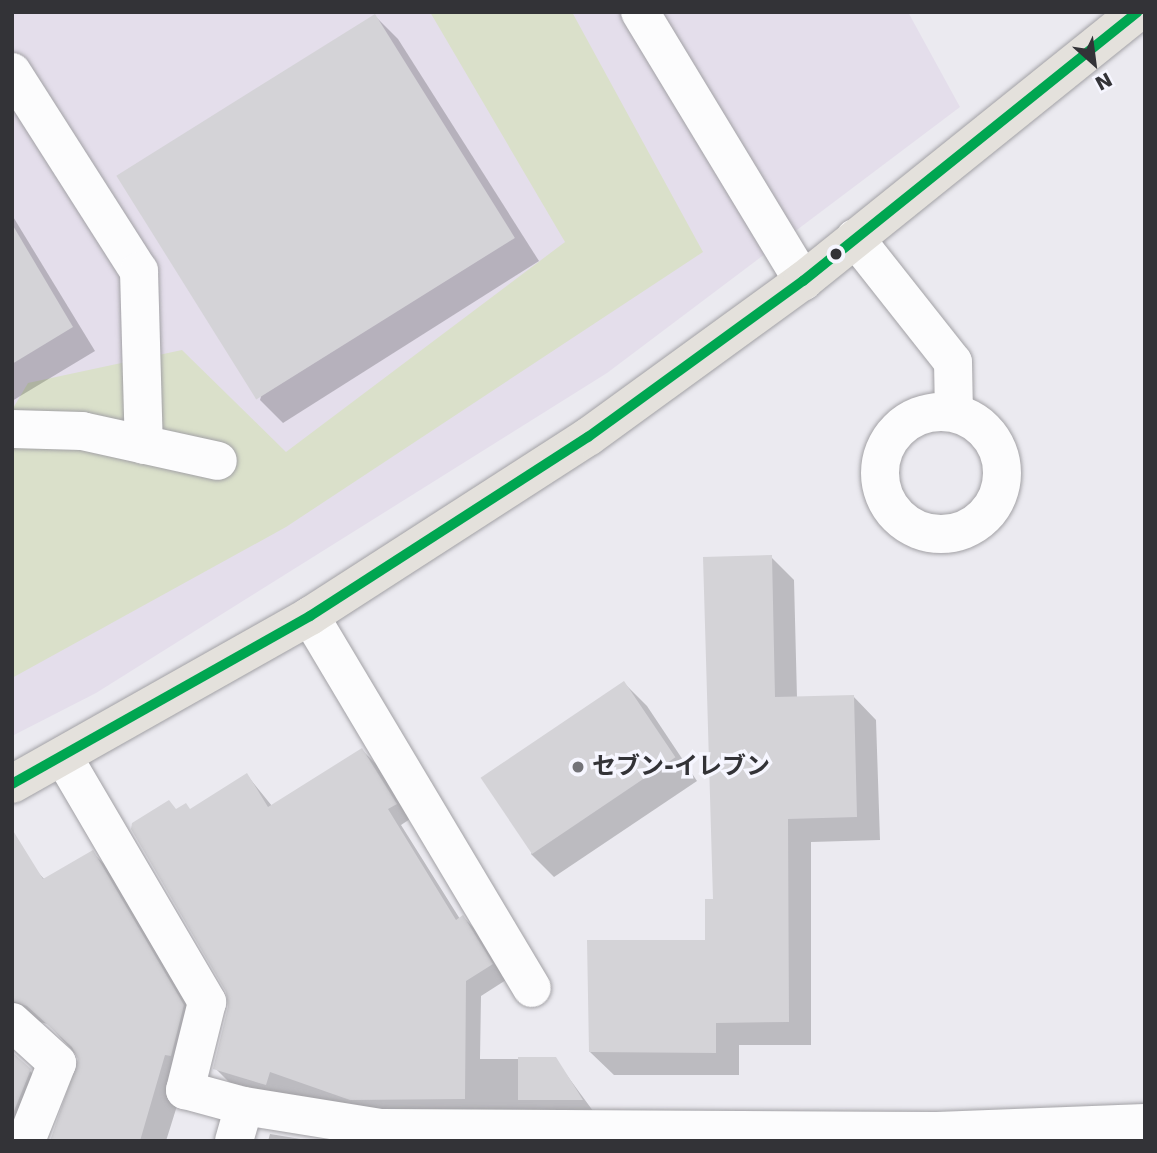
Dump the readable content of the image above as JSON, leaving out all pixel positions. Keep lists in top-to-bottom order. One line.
{"places":["セブン-イレブン"],"north":"bottom right"}
